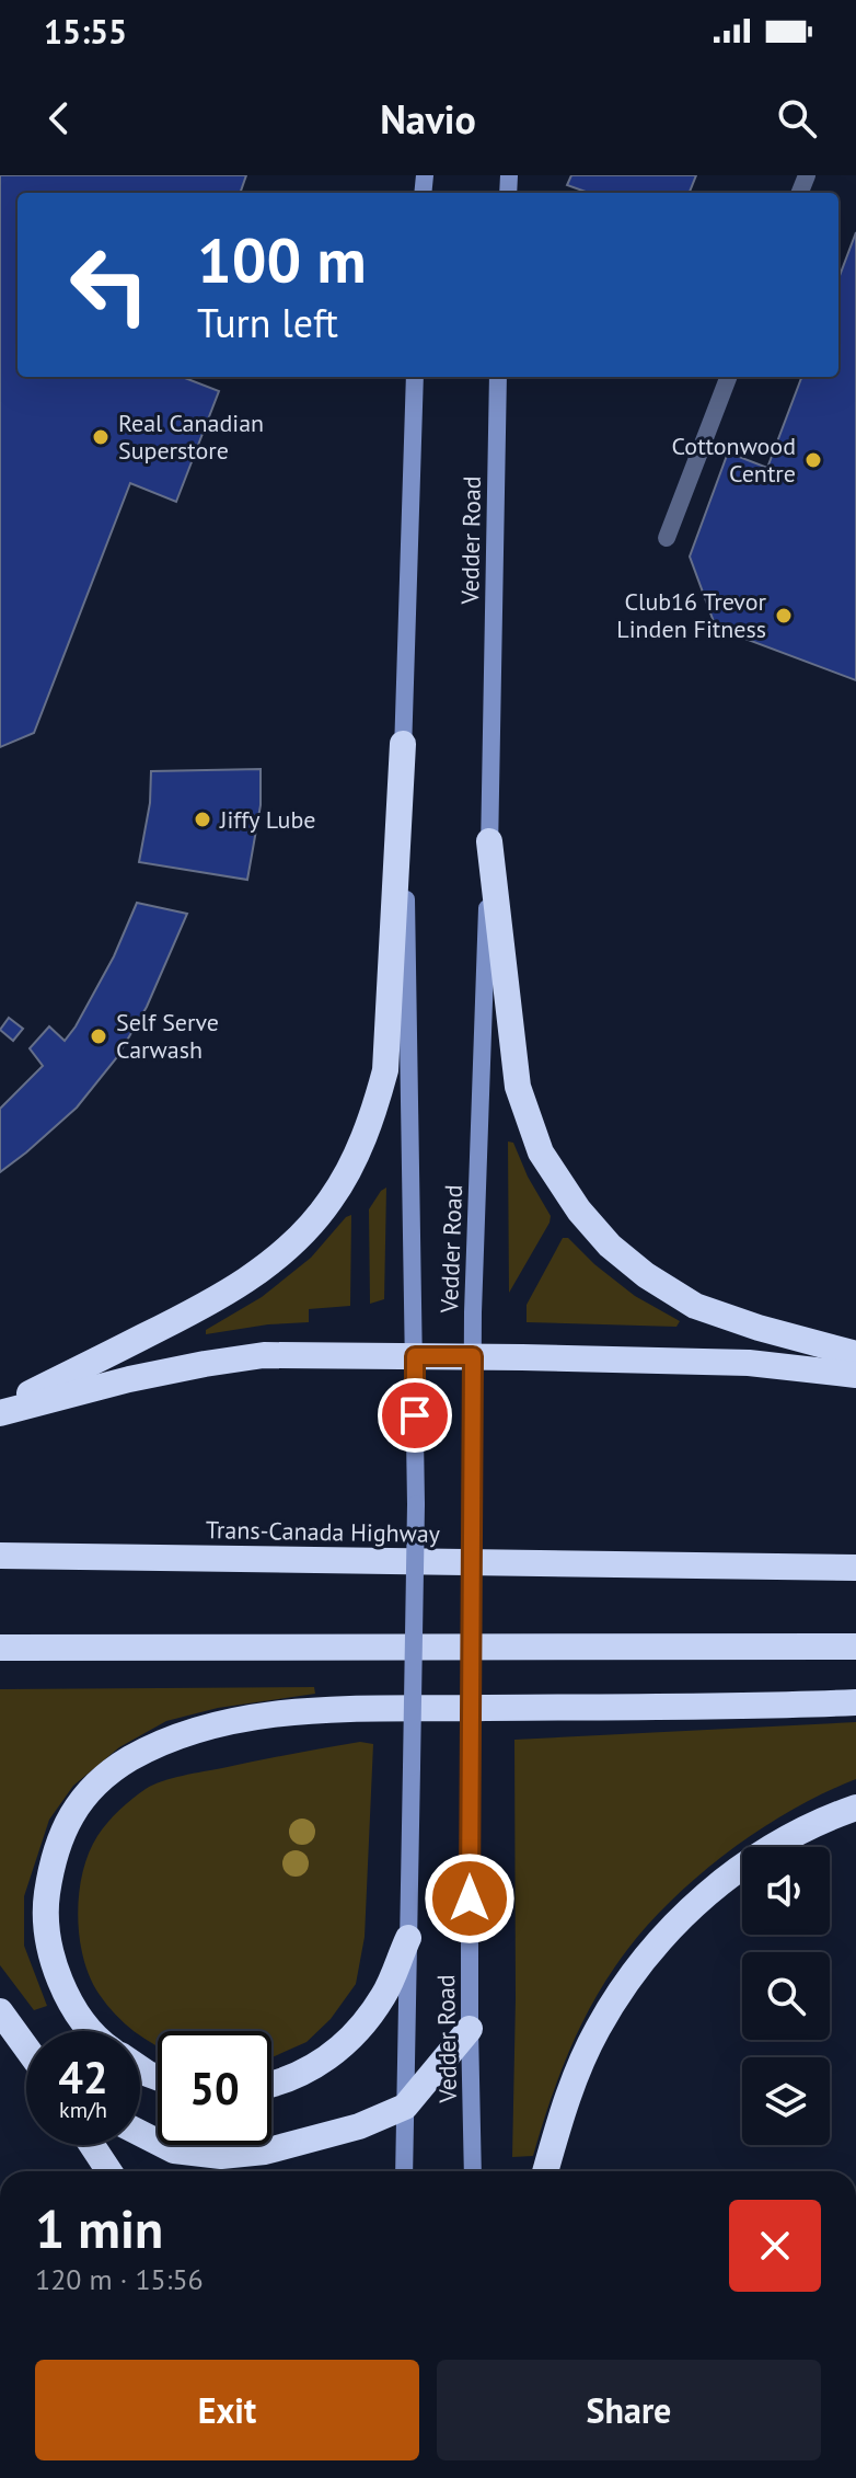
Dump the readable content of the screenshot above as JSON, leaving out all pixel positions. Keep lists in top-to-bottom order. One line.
{"streets":{"highway":["Trans-Canada Highway"],"main road":["Vedder Road"]},"places":["Real Canadian Superstore","Cottonwood Centre","Club16 Trevor Linden Fitness","Jiffy Lube","Self Serve Carwash"],"page":{"status":"15:55","header":"Navio","turn":["100 m","Turn left"],"speed":"42 km/h","limit":"50","heading":["1 min","120 m · 15:56"],"buttons":["Exit","Share"]}}
